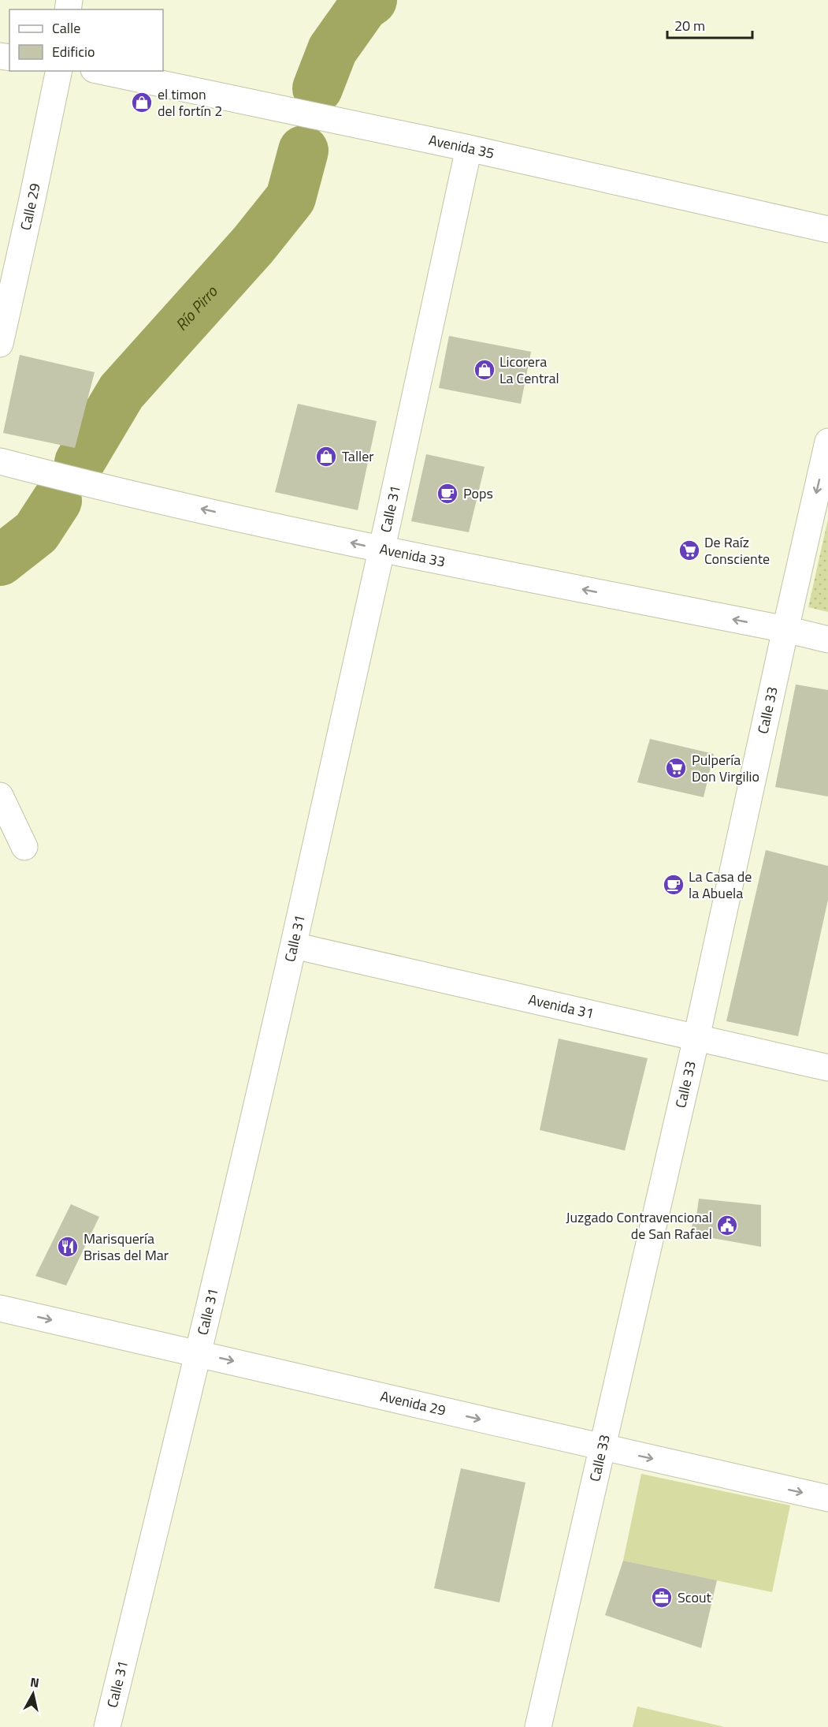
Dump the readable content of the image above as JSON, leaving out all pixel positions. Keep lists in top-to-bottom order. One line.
{"streets":{"street":["Avenida 35","Calle 29","Calle 31","Avenida 33","Calle 33","Avenida 31","Avenida 29"]},"crossings":[["Avenida 35","Calle 31"],["Calle 31","Avenida 33"],["Calle 31","Avenida 31"],["Calle 31","Avenida 29"],["Avenida 33","Calle 33"],["Calle 33","Avenida 31"],["Calle 33","Avenida 29"]],"one_way":["Avenida 33","Avenida 29"],"water":["Río Pirro"],"places":{"shop":["el timon del fortín 2","Licorera La Central","Taller"],"cafe":["Pops","La Casa de la Abuela"],"supermarket":["De Raíz Consciente","Pulpería Don Virgilio"],"public building":["Juzgado Contravencional de San Rafael"],"restaurant":["Marisquería Brisas del Mar"],"office":["Scout"]},"legend":["Calle","Edificio"],"scale_bar":"20 m","north":"top"}
